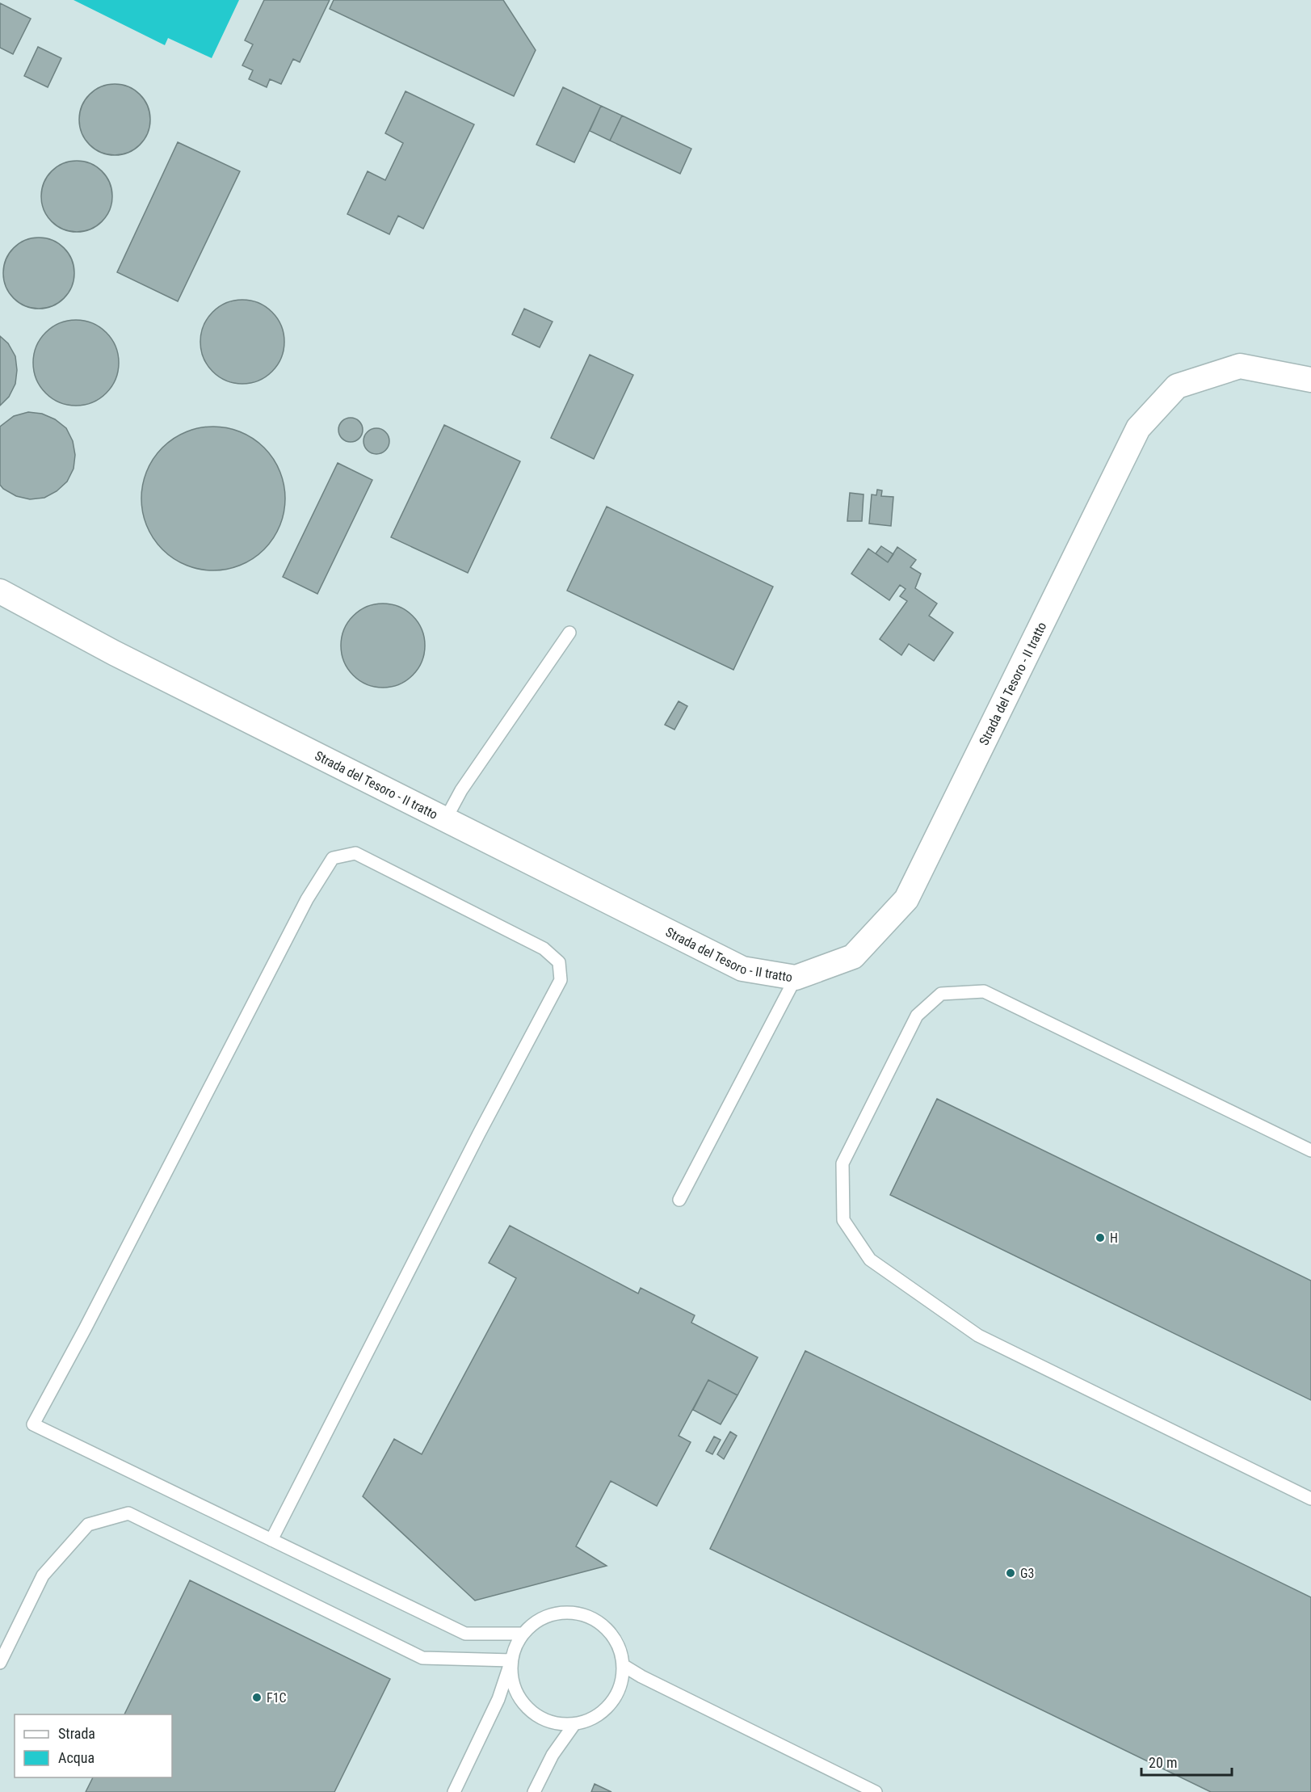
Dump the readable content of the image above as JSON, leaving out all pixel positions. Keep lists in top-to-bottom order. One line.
{"streets":{"street":["Strada del Tesoro - II tratto"]},"places":["H","G3","F1C"],"legend":["Strada","Acqua"],"scale_bar":"20 m"}
